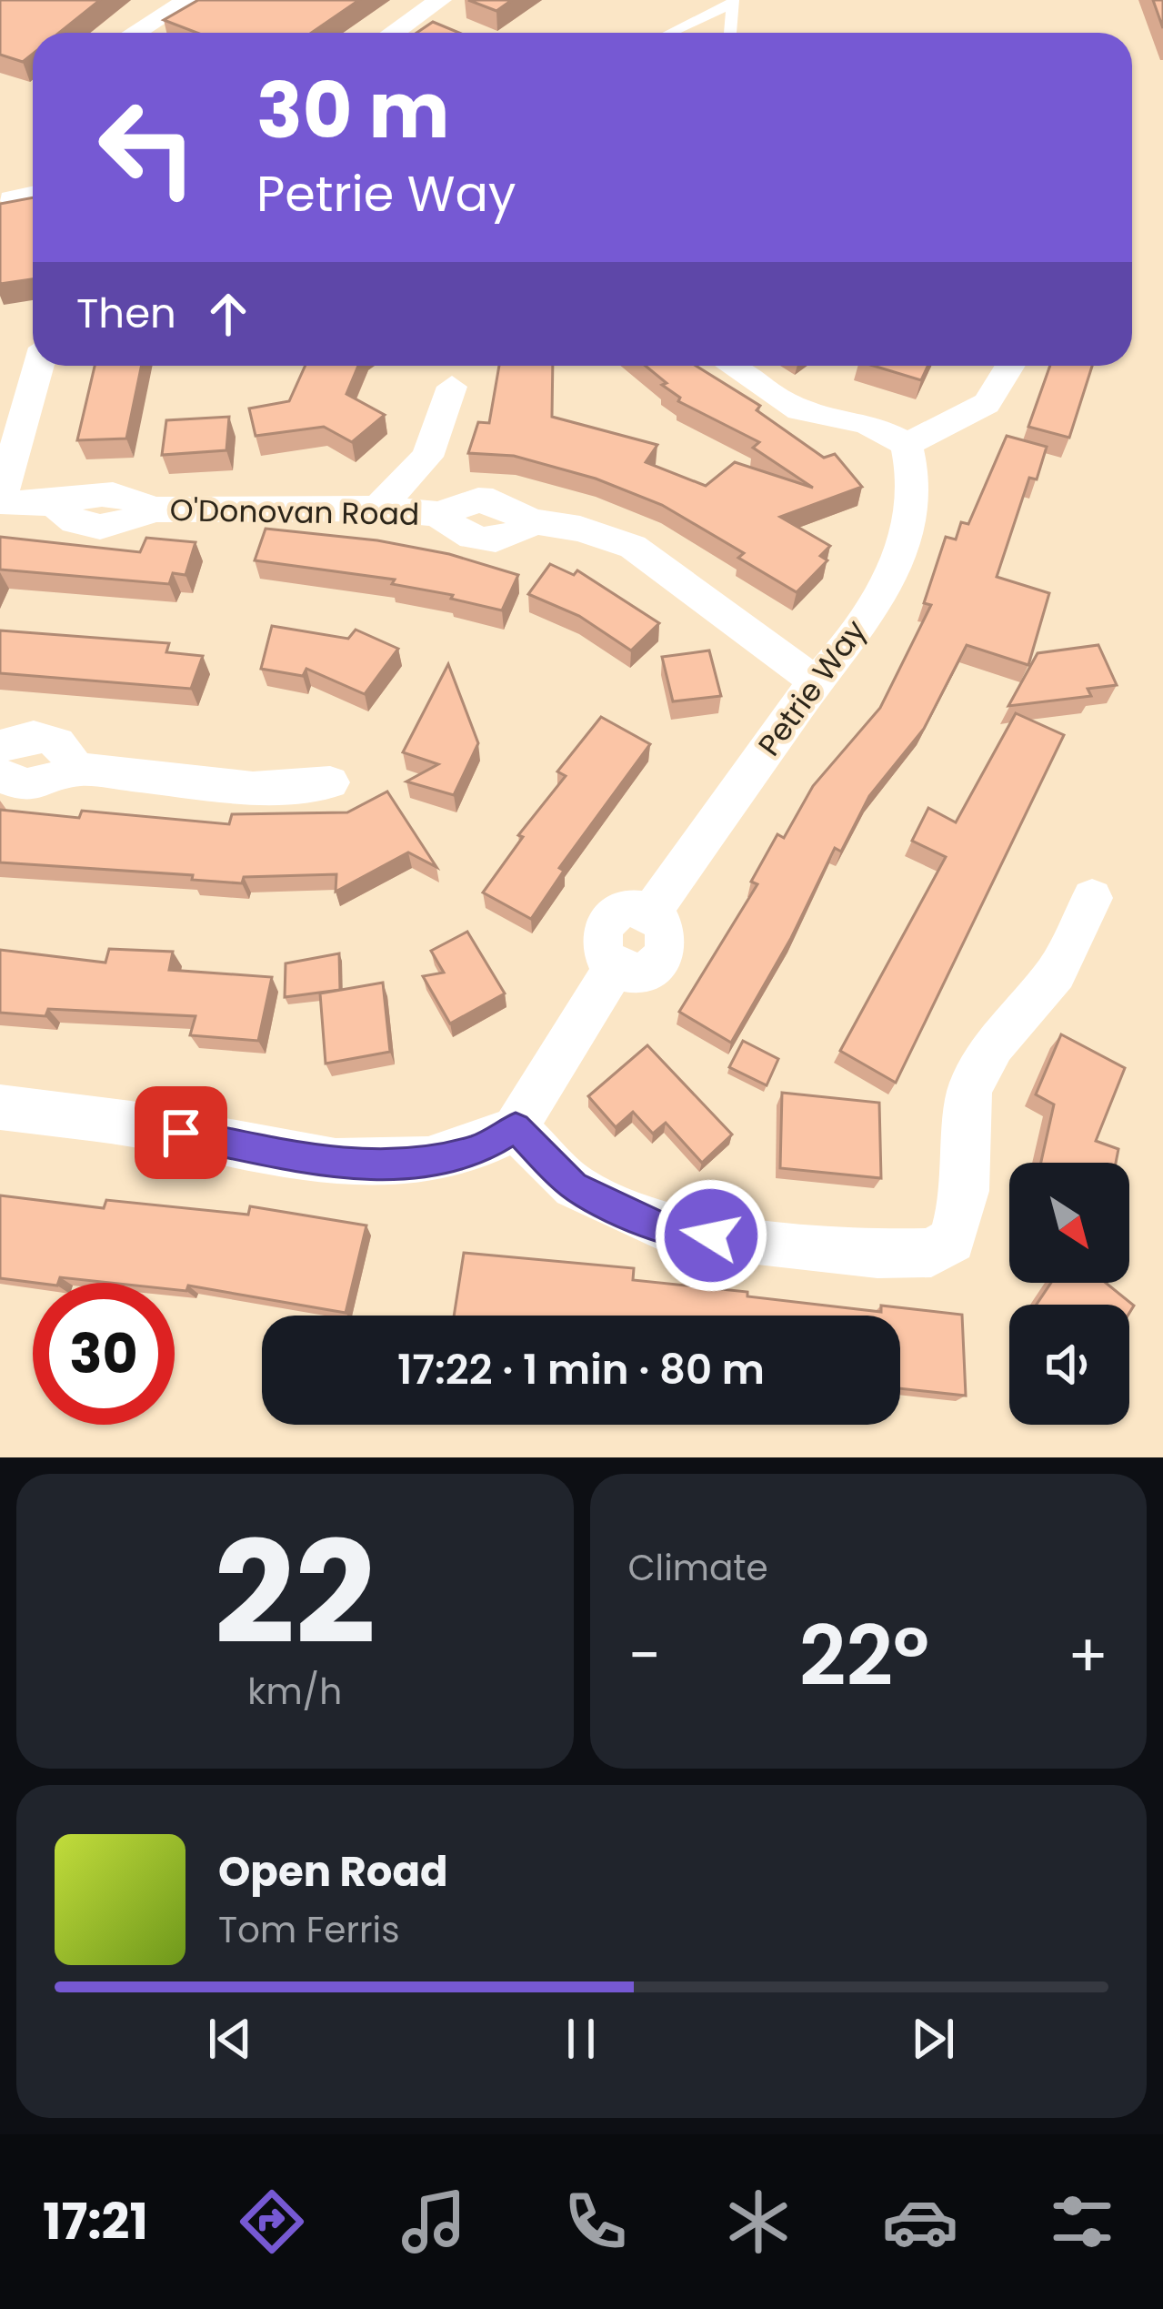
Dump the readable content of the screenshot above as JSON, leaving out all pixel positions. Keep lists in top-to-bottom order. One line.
{"streets":{"street":["O'Donovan Road","Petrie Way"]},"crossings":[["O'Donovan Road","Petrie Way"]],"north":"bottom right","page":{"turn":["30 m","Petrie Way"],"then":"Then","limit":"30","trip":"17:22 · 1 min · 80 m","tile":[["22","km/h"],"Climate"],"heat":["−","22°","+"],"song":["Open Road","Tom Ferris"],"tabs":"17:21"}}
